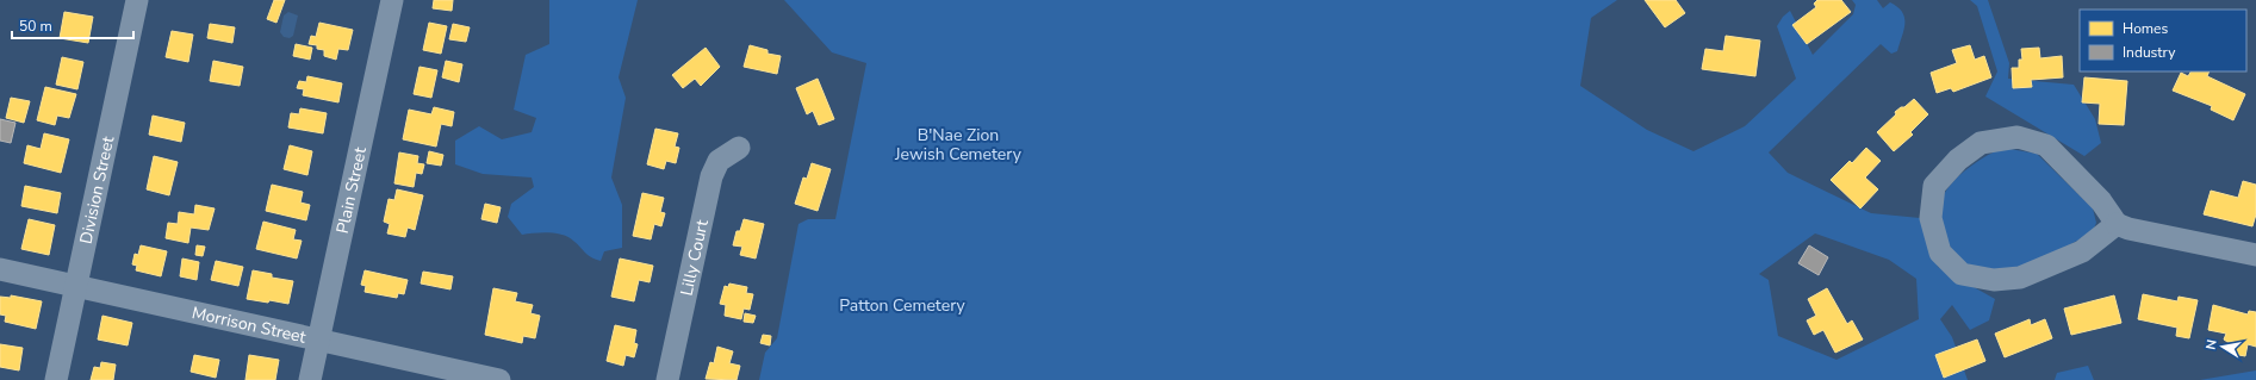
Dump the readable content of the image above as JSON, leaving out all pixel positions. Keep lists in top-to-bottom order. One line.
{"streets":{"street":["Division Street","Plain Street","Lilly Court","Morrison Street"]},"crossings":[["Division Street","Morrison Street"],["Plain Street","Morrison Street"]],"parks":["B'Nae Zion Jewish Cemetery","Patton Cemetery"],"legend":["Homes","Industry"],"scale_bar":"50 m","north":"left"}
